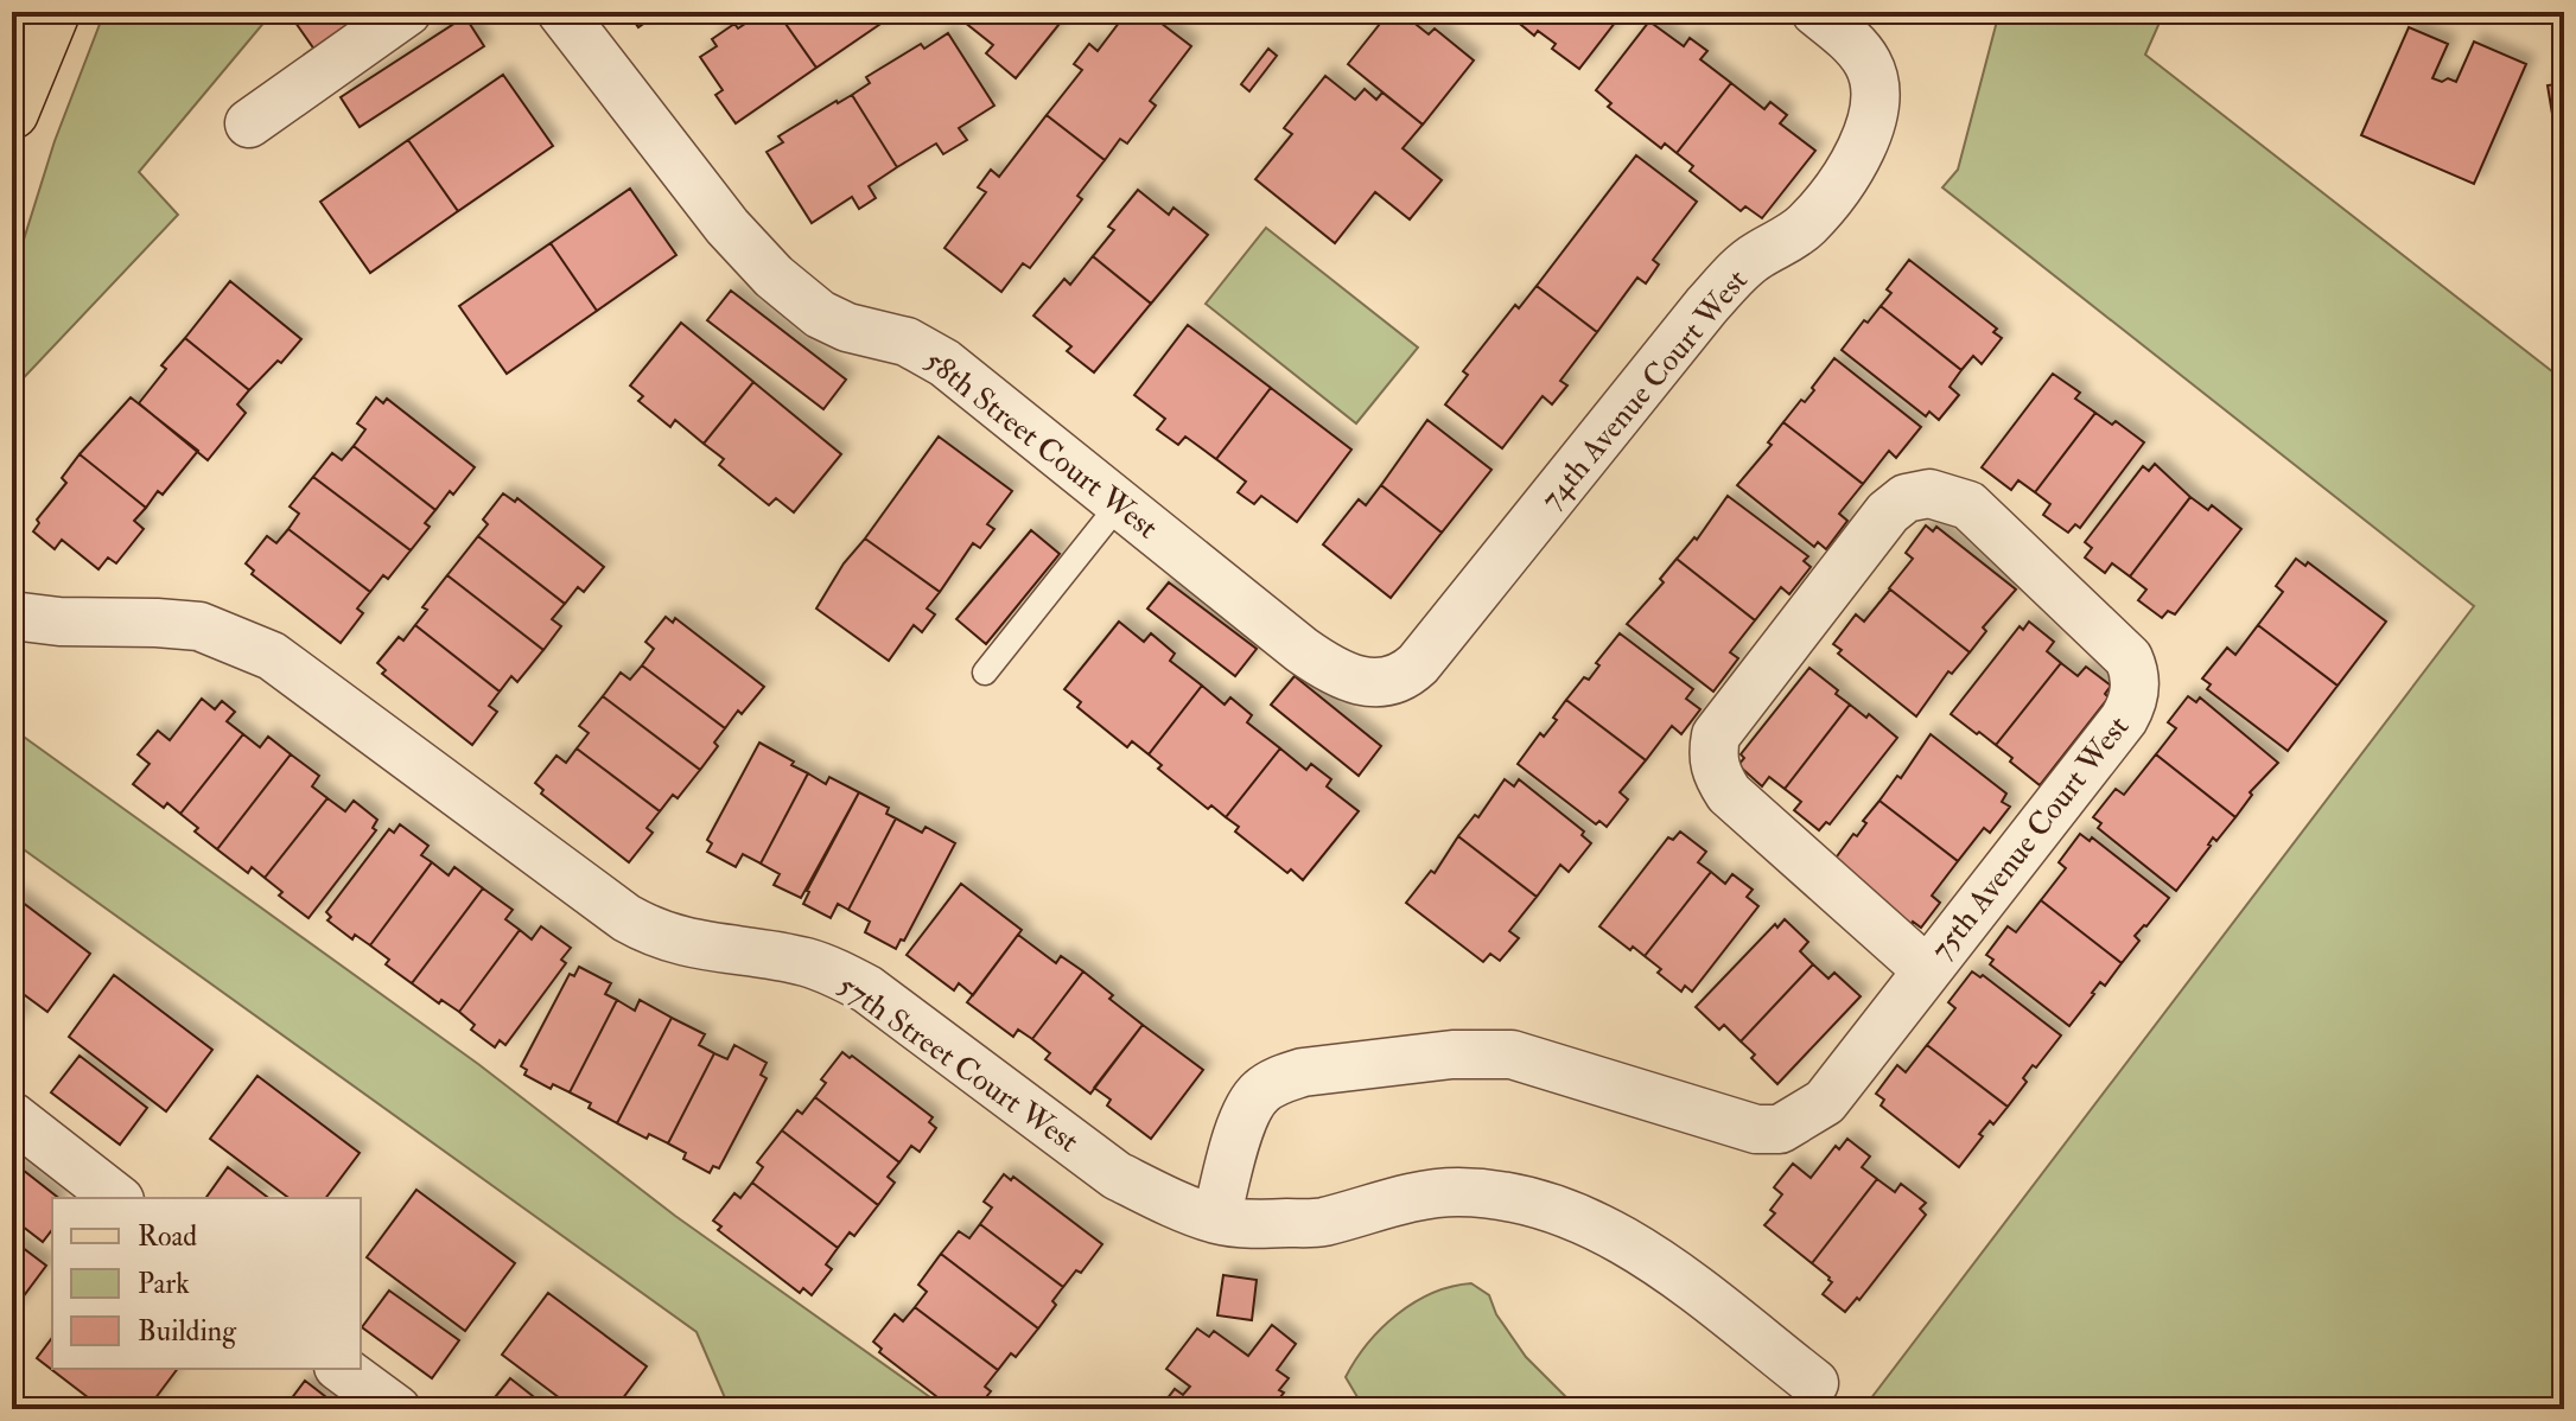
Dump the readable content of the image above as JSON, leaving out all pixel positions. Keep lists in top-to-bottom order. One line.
{"streets":{"street":["74th Avenue Court West","58th Street Court West","75th Avenue Court West","57th Street Court West"]},"crossings":[["74th Avenue Court West","58th Street Court West"],["75th Avenue Court West","57th Street Court West"]],"legend":["Road","Park","Building"]}
